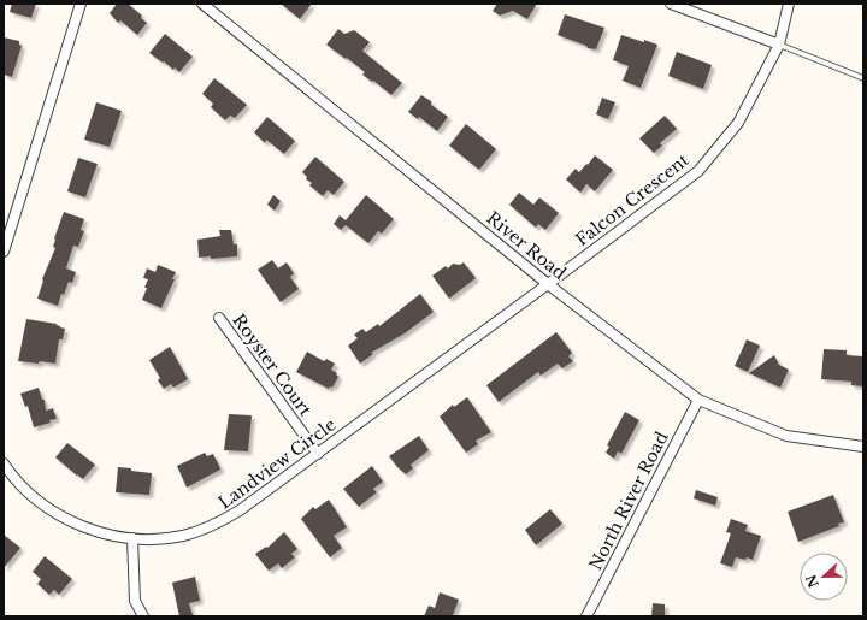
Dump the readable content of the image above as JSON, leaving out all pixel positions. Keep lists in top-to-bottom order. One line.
{"streets":{"street":["Falcon Crescent","River Road","Royster Court","Landview Circle","North River Road"]},"crossings":[["Falcon Crescent","River Road"],["Falcon Crescent","Landview Circle"],["River Road","Landview Circle"],["River Road","North River Road"],["Royster Court","Landview Circle"]],"north":"left"}
